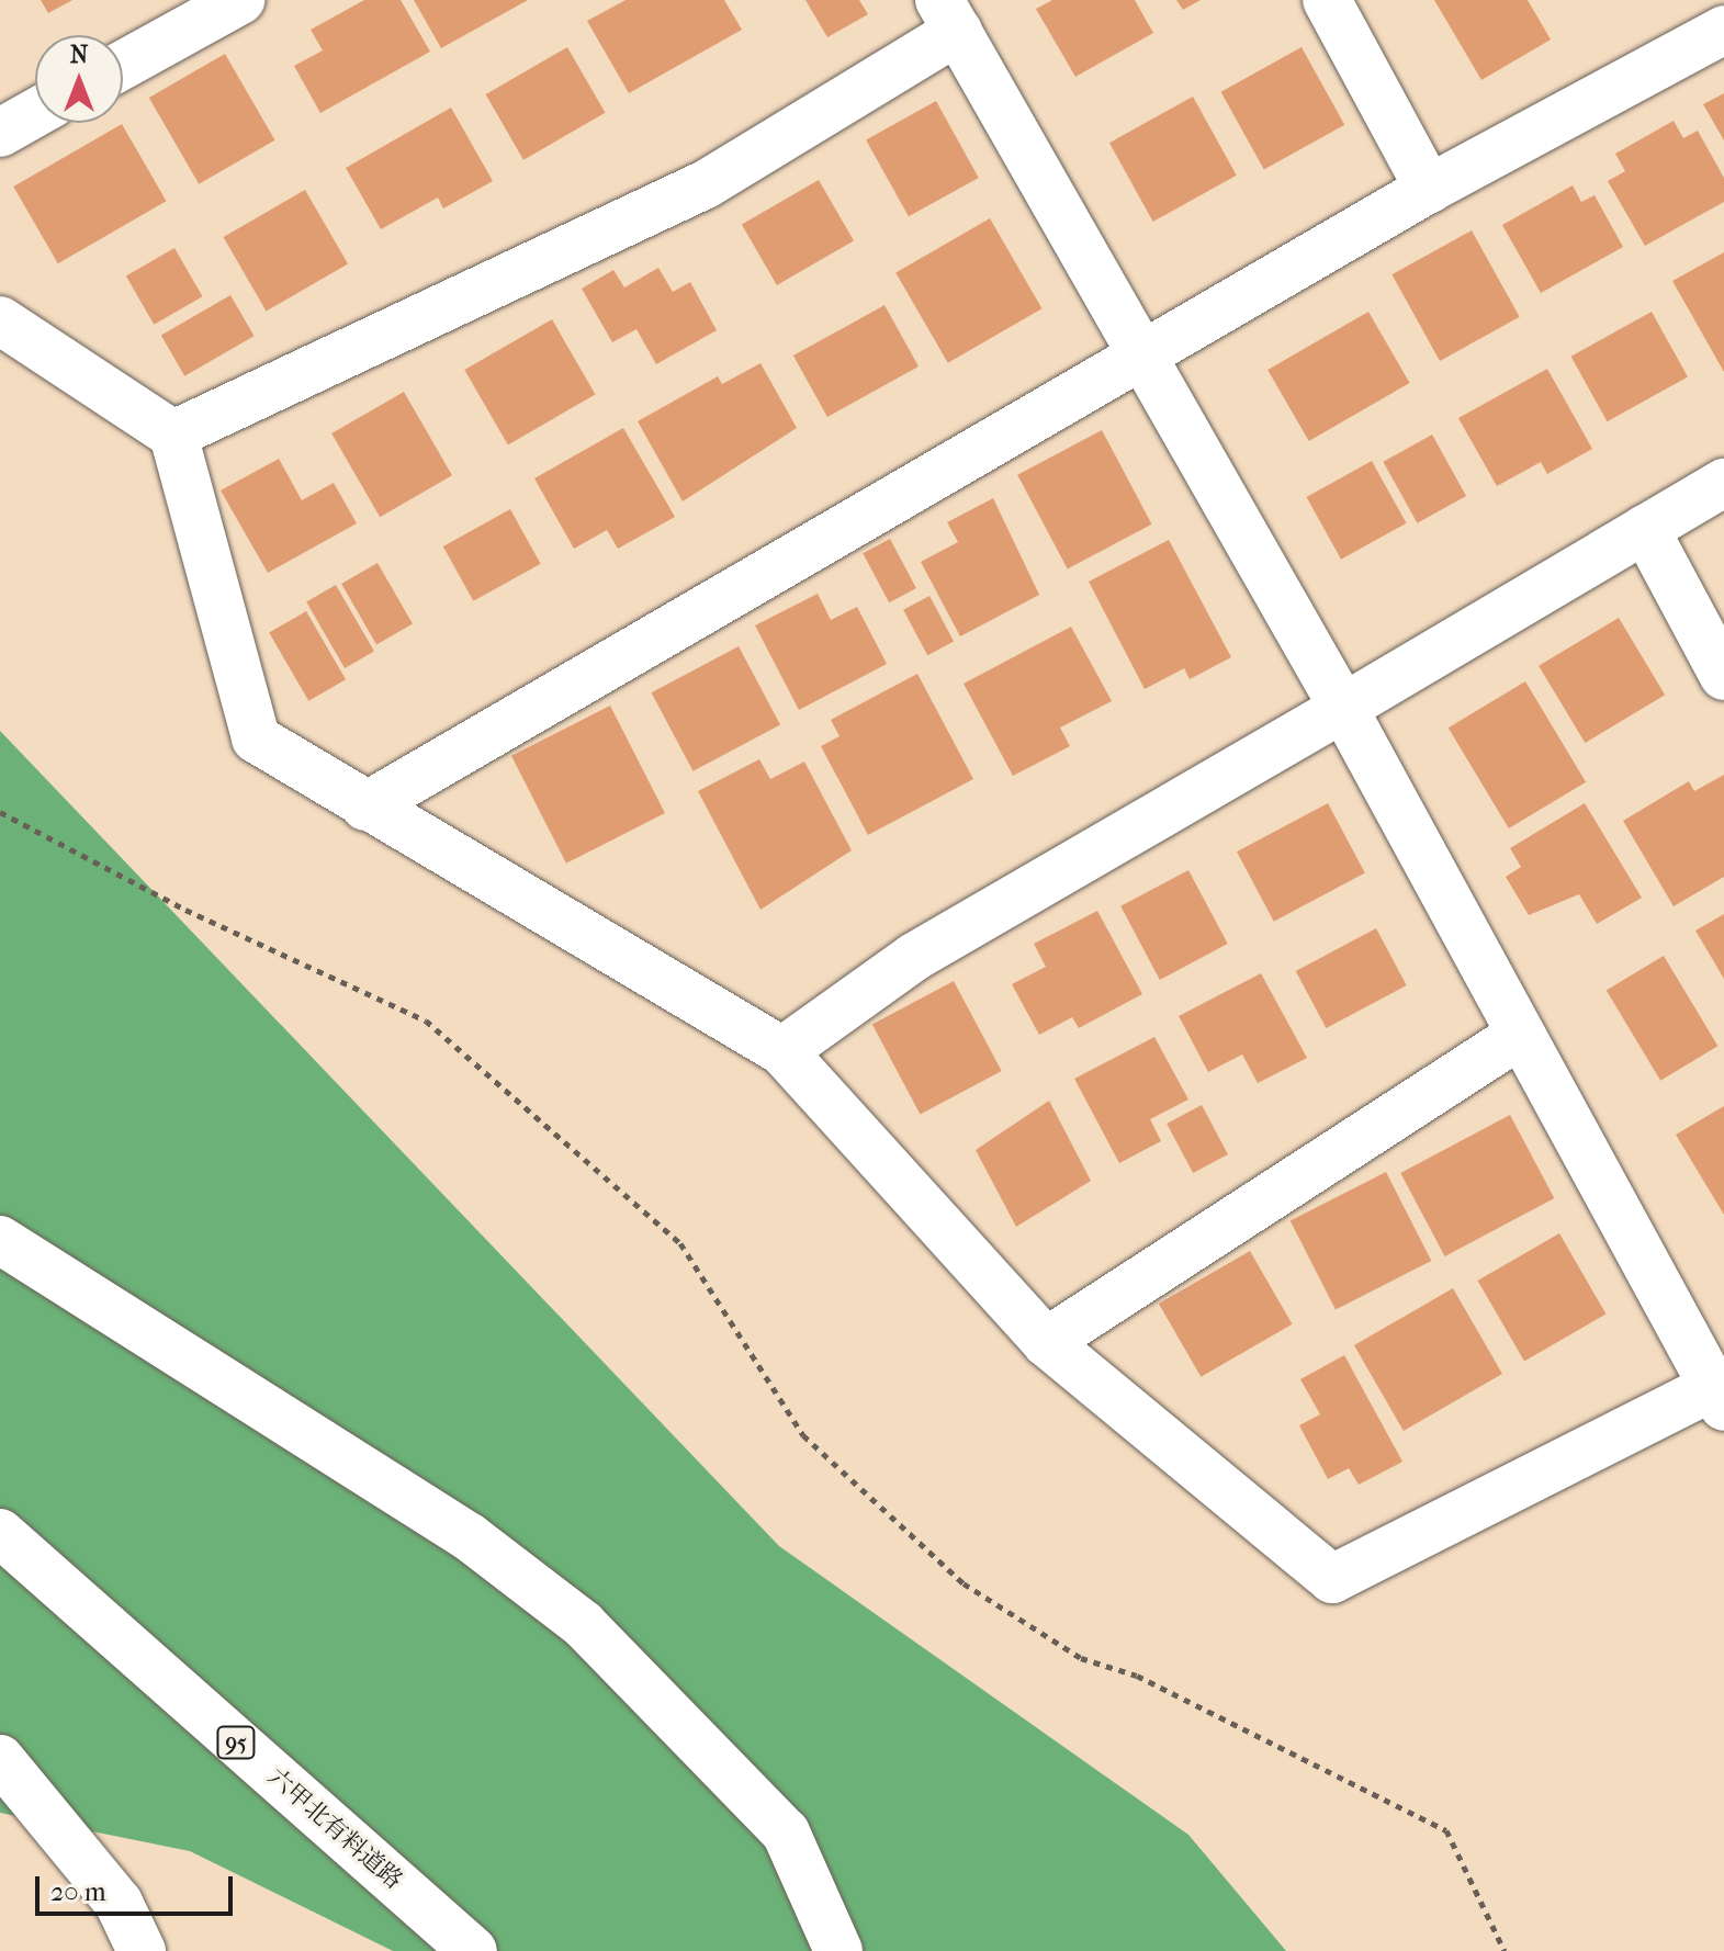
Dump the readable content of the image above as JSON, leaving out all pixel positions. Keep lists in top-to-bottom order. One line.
{"streets":{"main road":["95","六甲北有料道路"]},"scale_bar":"20 m","north":"top"}
